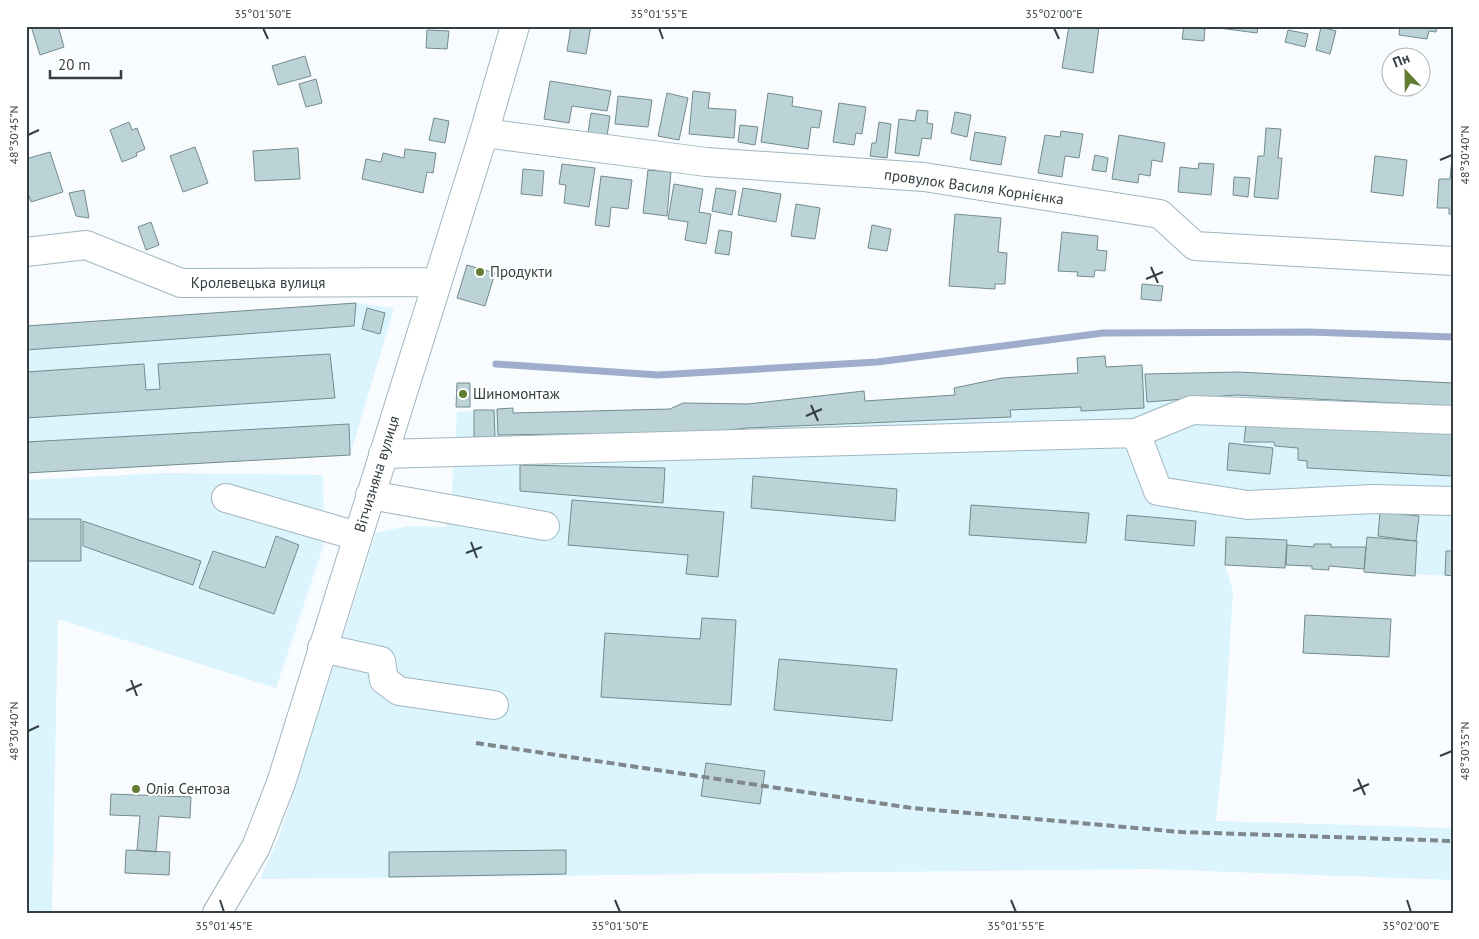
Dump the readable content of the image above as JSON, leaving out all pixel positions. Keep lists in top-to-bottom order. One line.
{"streets":{"street":["провулок Василя Корнієнка","Кролевецька вулиця","Вітчизняна вулиця"]},"crossings":[["провулок Василя Корнієнка","Вітчизняна вулиця"],["Кролевецька вулиця","Вітчизняна вулиця"]],"places":["Продукти","Шиномонтаж","Олія Сентоза"],"scale_bar":"20 m","north":"top","coordinates":["35°01'50\"E","35°01'55\"E","35°02'00\"E","48°30'45\"N","48°30'40\"N","48°30'35\"N","35°01'45\"E"]}
